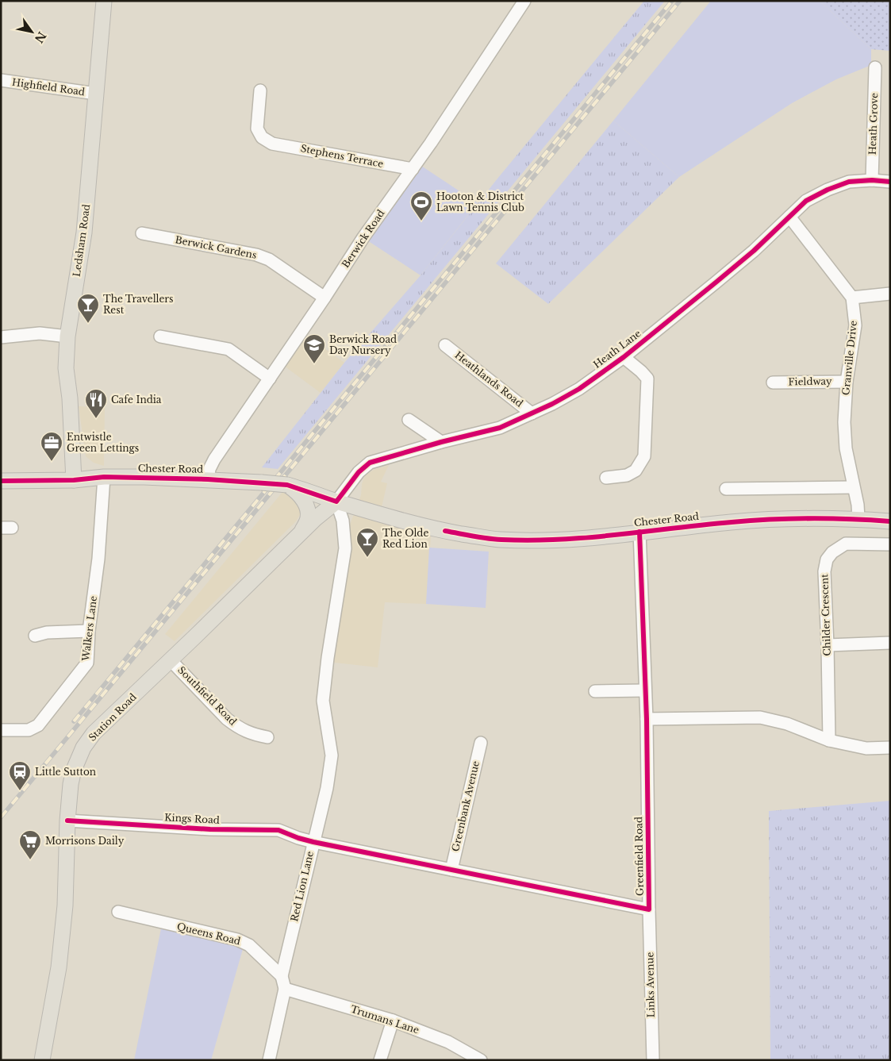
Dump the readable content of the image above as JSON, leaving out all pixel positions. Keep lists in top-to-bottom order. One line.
{"streets":{"main road":["Ledsham Road","Chester Road","Station Road"],"street":["Highfield Road","Heath Grove","Stephens Terrace","Berwick Road","Berwick Gardens","Heath Lane","Granville Drive","Heathlands Road","Fieldway","Childer Crescent","Walkers Lane","Southfield Road","Greenbank Avenue","Kings Road","Greenfield Road","Red Lion Lane","Queens Road","Links Avenue","Trumans Lane"]},"crossings":[["Highfield Road","Ledsham Road"],["Heath Grove","Heath Lane"],["Stephens Terrace","Berwick Road"],["Berwick Road","Berwick Gardens"],["Berwick Road","Chester Road"],["Ledsham Road","Chester Road"],["Heath Lane","Heathlands Road"],["Heath Lane","Chester Road"],["Heath Lane","Station Road"],["Heath Lane","Red Lion Lane"],["Granville Drive","Fieldway"],["Granville Drive","Chester Road"],["Chester Road","Walkers Lane"],["Chester Road","Station Road"],["Chester Road","Greenfield Road"],["Chester Road","Red Lion Lane"],["Southfield Road","Station Road"],["Station Road","Kings Road"],["Station Road","Red Lion Lane"],["Greenbank Avenue","Greenfield Road"],["Kings Road","Greenfield Road"],["Kings Road","Red Lion Lane"],["Greenfield Road","Red Lion Lane"],["Greenfield Road","Links Avenue"],["Red Lion Lane","Queens Road"],["Red Lion Lane","Trumans Lane"]],"places":{"sports":["Hooton & District Lawn Tennis Club"],"bar":["The Travellers Rest","The Olde Red Lion"],"school or university":["Berwick Road Day Nursery"],"restaurant":["Cafe India"],"office":["Entwistle Green Lettings"],"station":["Little Sutton"],"supermarket":["Morrisons Daily"]},"north":"bottom right"}
